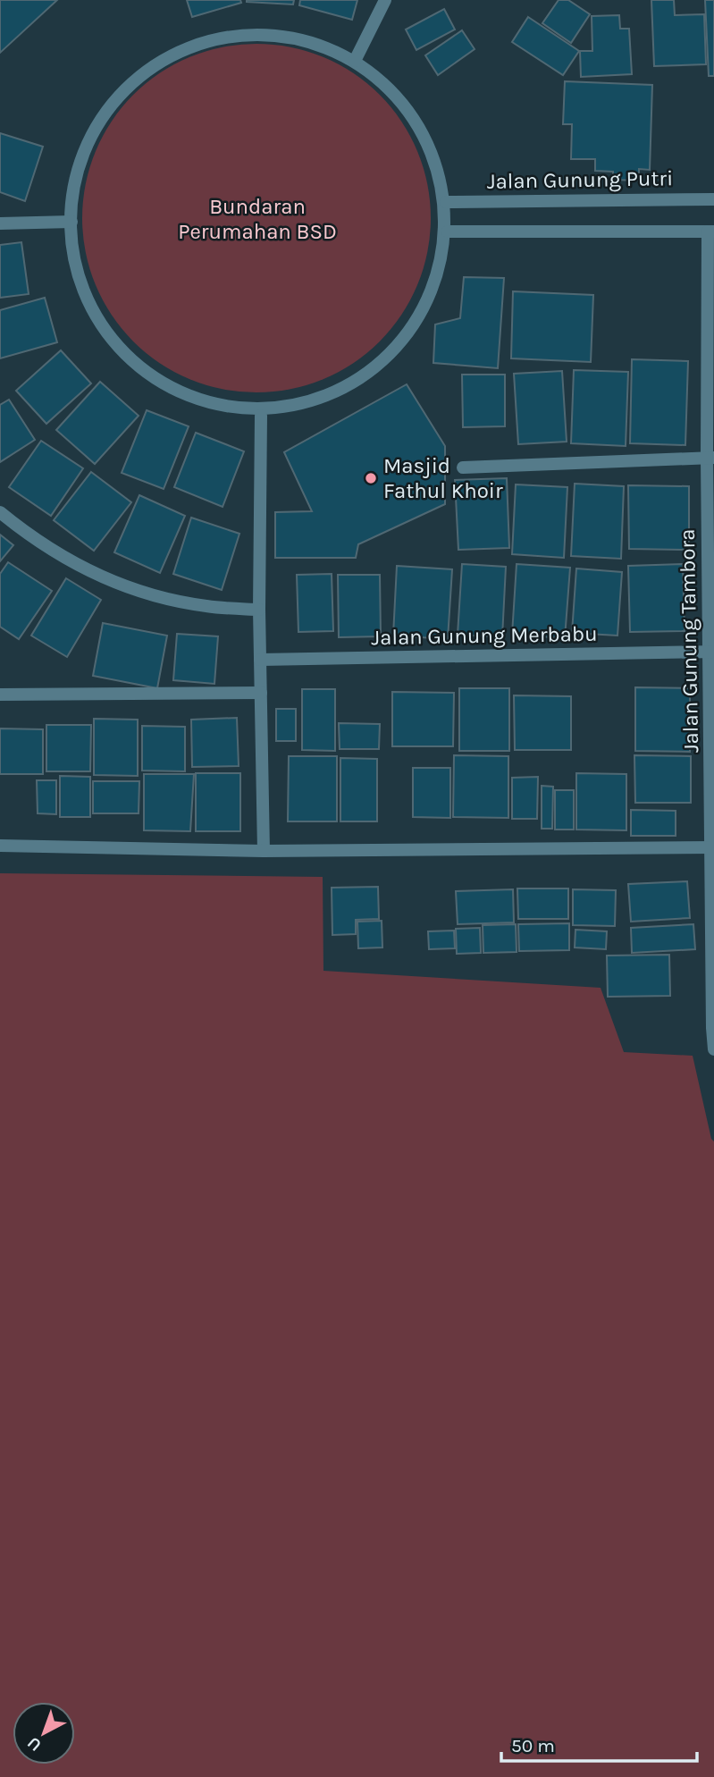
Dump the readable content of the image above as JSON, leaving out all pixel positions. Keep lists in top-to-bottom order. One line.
{"streets":{"street":["Jalan Gunung Putri","Jalan Gunung Merbabu","Jalan Gunung Tambora"]},"crossings":[["Jalan Gunung Merbabu","Jalan Gunung Tambora"]],"parks":["Bundaran Perumahan BSD"],"places":["Masjid Fathul Khoir"],"scale_bar":"50 m","north":"bottom left"}
